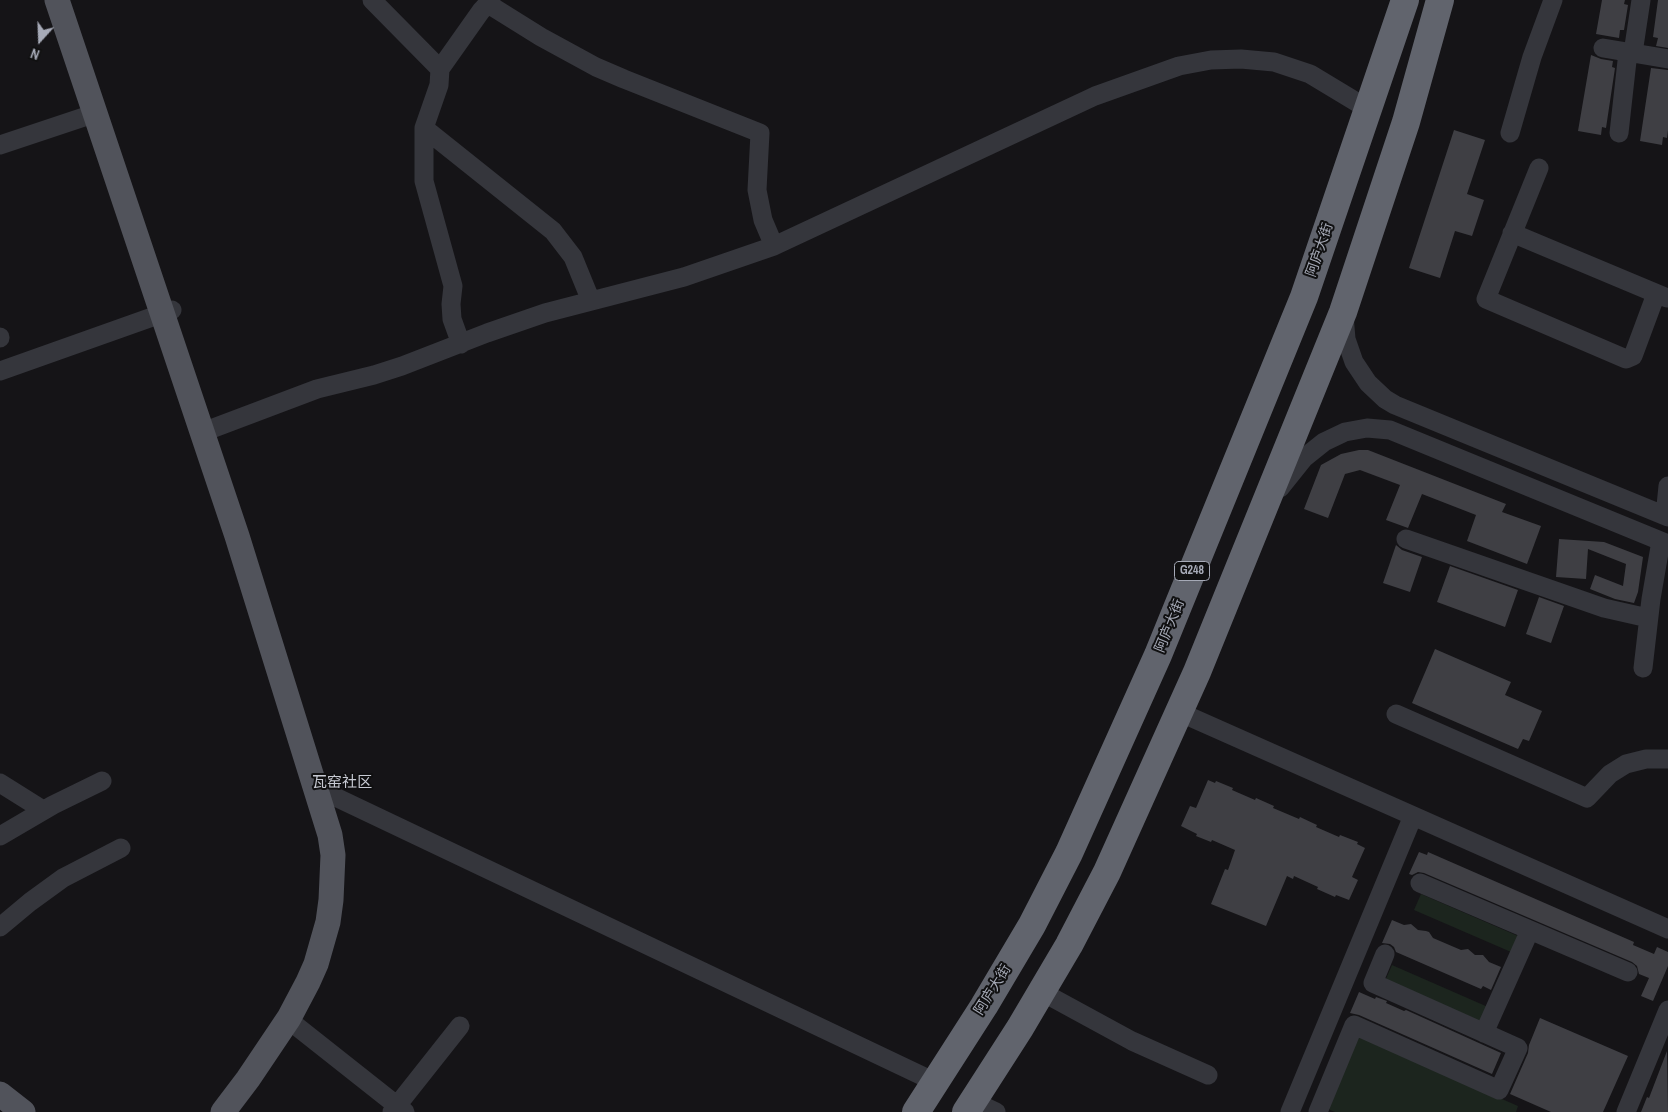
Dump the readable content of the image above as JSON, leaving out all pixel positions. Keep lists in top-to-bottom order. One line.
{"streets":{"highway":["阿庐大街","G248"]},"districts":["瓦窑社区"],"north":"bottom"}
